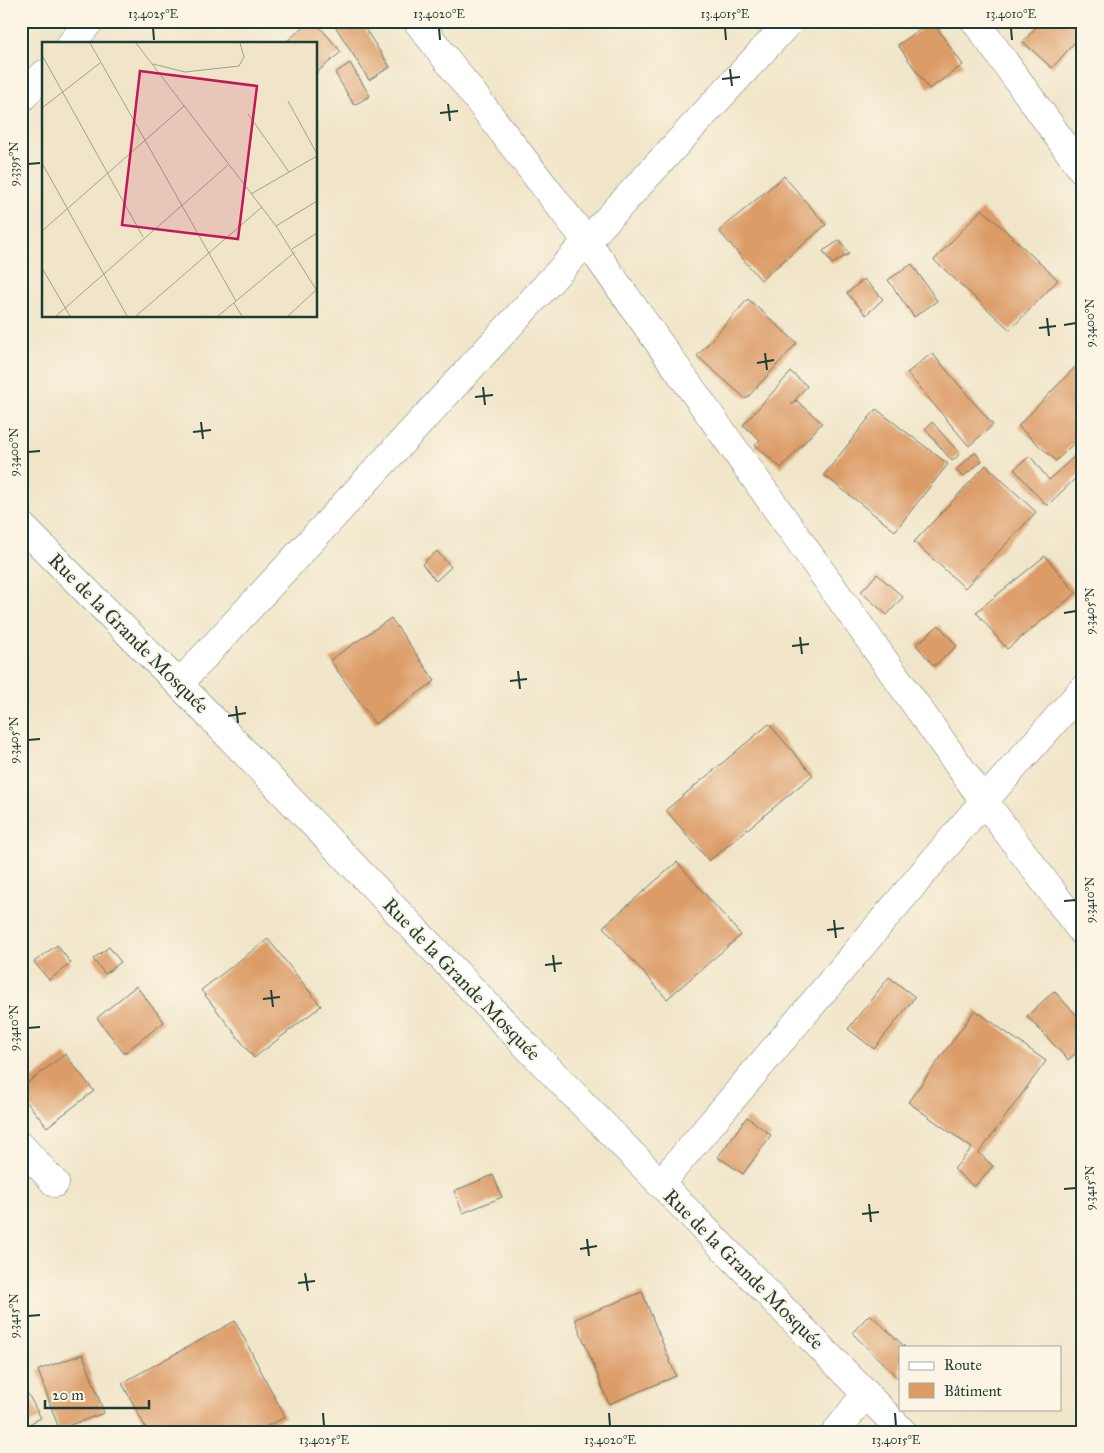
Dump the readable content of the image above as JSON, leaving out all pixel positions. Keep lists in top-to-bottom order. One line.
{"streets":{"street":["Rue de la Grande Mosquée"]},"legend":["Route","Bâtiment"],"scale_bar":"20 m","coordinates":["13.4025°E","13.4020°E","13.4015°E","13.4010°E","9.3395°N","9.3400°N","9.3405°N","9.3410°N","9.3415°N"]}
